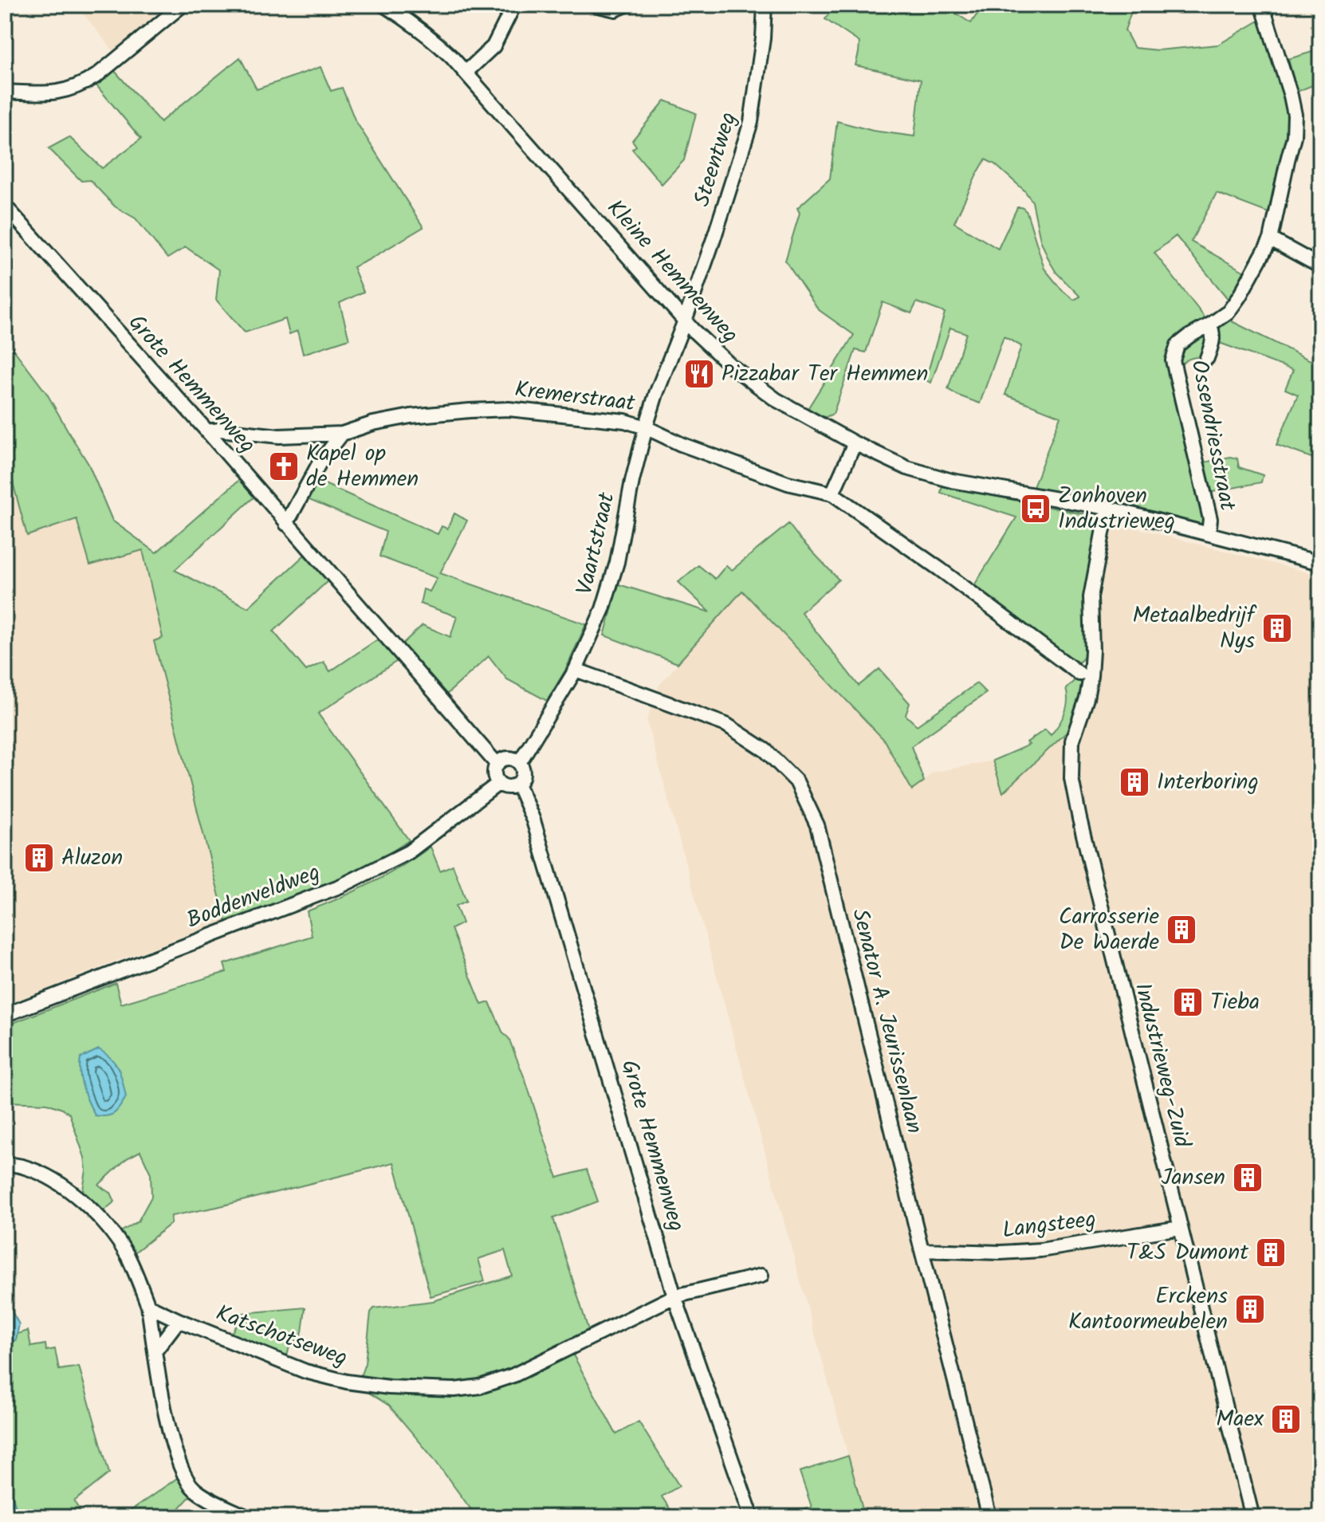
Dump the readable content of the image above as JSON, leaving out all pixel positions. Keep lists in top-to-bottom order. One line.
{"streets":{"street":["Steentweg","Kleine Hemmenweg","Grote Hemmenweg","Kremerstraat","Ossendriesstraat","Vaartstraat","Boddenveldweg","Senator A. Jeurissenlaan","Industrieweg-Zuid","Langsteeg","Katschotseweg"]},"crossings":[["Steentweg","Kleine Hemmenweg"],["Steentweg","Vaartstraat"],["Kleine Hemmenweg","Ossendriesstraat"],["Kleine Hemmenweg","Vaartstraat"],["Kleine Hemmenweg","Industrieweg-Zuid"],["Grote Hemmenweg","Kremerstraat"],["Grote Hemmenweg","Vaartstraat"],["Grote Hemmenweg","Boddenveldweg"],["Grote Hemmenweg","Katschotseweg"],["Kremerstraat","Vaartstraat"],["Vaartstraat","Boddenveldweg"],["Vaartstraat","Senator A. Jeurissenlaan"],["Senator A. Jeurissenlaan","Langsteeg"],["Industrieweg-Zuid","Langsteeg"]],"places":{"restaurant":["Pizzabar Ter Hemmen"],"church":["Kapel op de Hemmen"],"bus stop":["Zonhoven Industrieweg"],"building":["Metaalbedrijf Nys","Interboring","Aluzon","Carrosserie De Waerde","Tieba","Jansen","T&S Dumont","Erckens Kantoormeubelen","Maex"]}}
